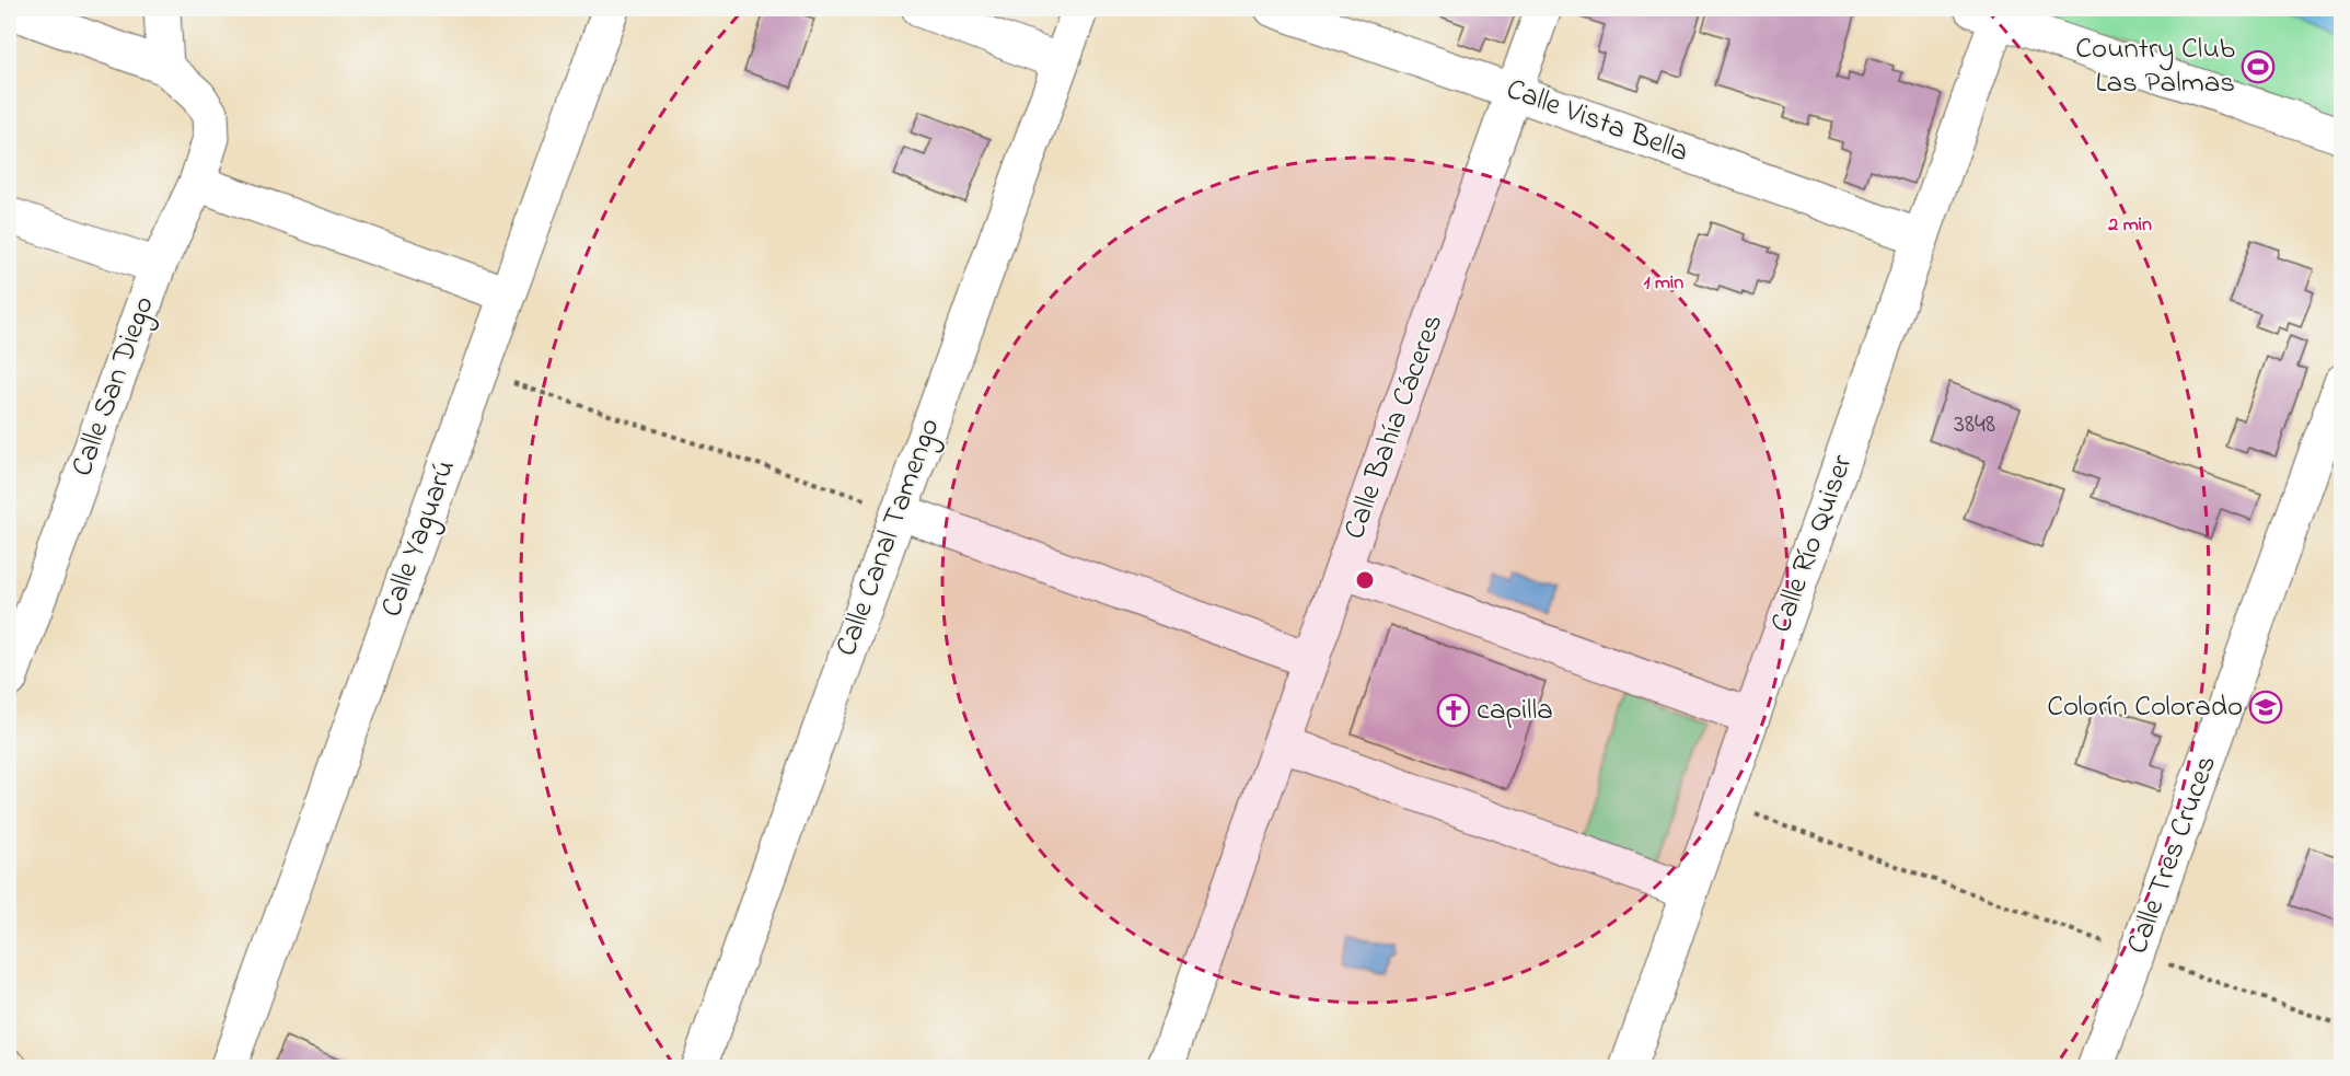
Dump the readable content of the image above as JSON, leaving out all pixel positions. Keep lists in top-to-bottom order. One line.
{"streets":{"street":["Calle Vista Bella","Calle San Diego","Calle Bahía Cáceres","Calle Canal Tamengo","Calle Yaguarú","Calle Río Quiser","Calle Tres Cruces"]},"crossings":[["Calle Vista Bella","Calle Bahía Cáceres"],["Calle Vista Bella","Calle Río Quiser"]],"places":{"sports":["Country Club Las Palmas"],"school or university":["Colorín Colorado"],"church":["capilla"]},"house_numbers":["3848"],"rings":["2 min","1 min"]}
